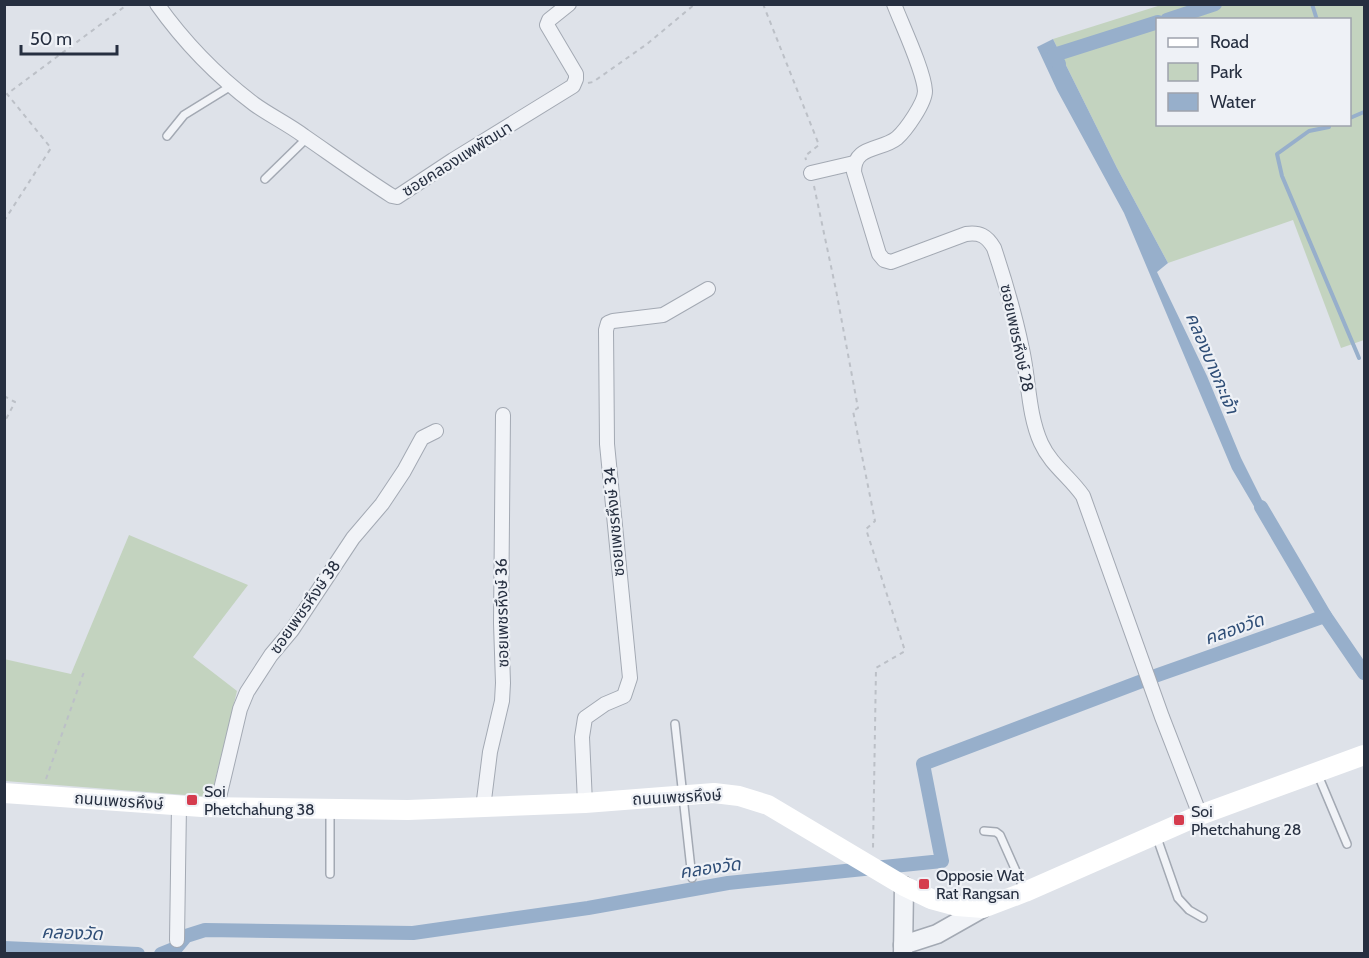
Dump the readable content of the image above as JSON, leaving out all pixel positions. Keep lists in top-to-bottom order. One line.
{"streets":{"main road":["ถนนเพชรหึงษ์"],"street":["ซอยคลองแพพัฒนา","ซอยเพชรหึงษ์ 28","ซอยเพชรหึงษ์ 34","ซอยเพชรหึงษ์ 38","ซอยเพชรหึงษ์ 36"]},"crossings":[["ซอยเพชรหึงษ์ 28","ถนนเพชรหึงษ์"],["ซอยเพชรหึงษ์ 34","ถนนเพชรหึงษ์"],["ซอยเพชรหึงษ์ 38","ถนนเพชรหึงษ์"],["ซอยเพชรหึงษ์ 36","ถนนเพชรหึงษ์"]],"water":["คลองบางกะเจ้า","คลองวัด"],"places":{"transit":["Soi Phetchahung 38","Soi Phetchahung 28","Opposie Wat Rat Rangsan"]},"legend":["Road","Park","Water"],"scale_bar":"50 m"}
